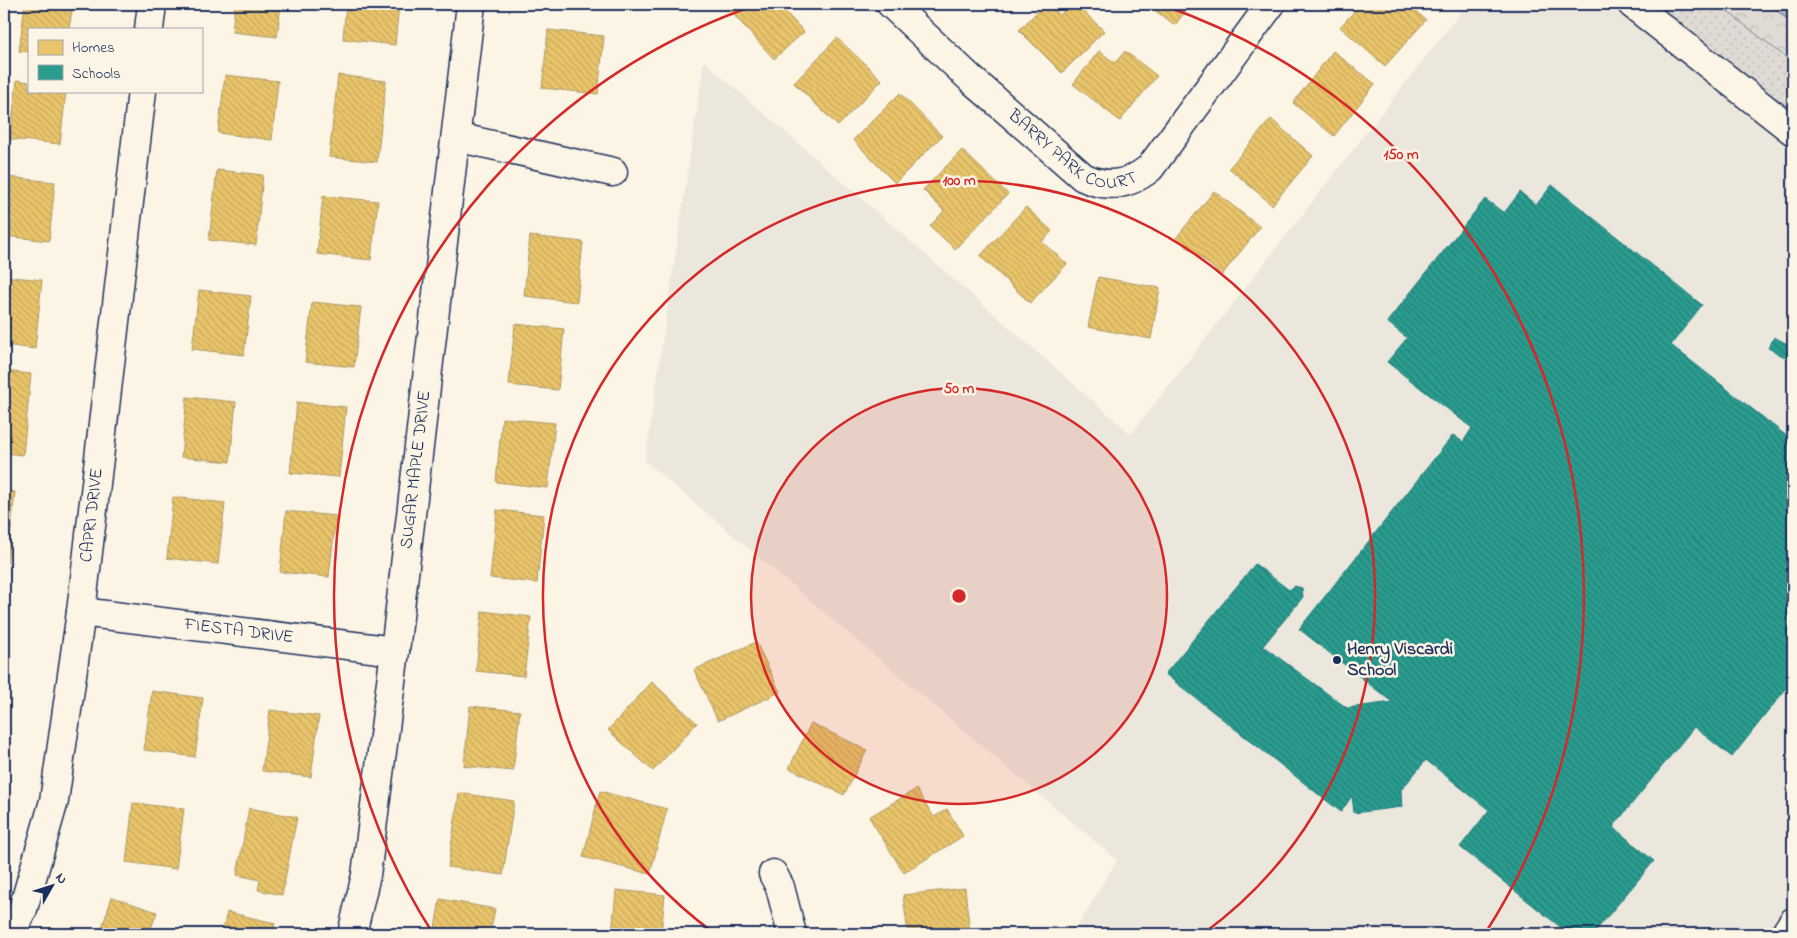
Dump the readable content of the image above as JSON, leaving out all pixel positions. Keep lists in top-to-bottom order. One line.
{"streets":{"street":["BARRY PARK COURT","SUGAR MAPLE DRIVE","CAPRI DRIVE","FIESTA DRIVE"]},"crossings":[["SUGAR MAPLE DRIVE","FIESTA DRIVE"],["CAPRI DRIVE","FIESTA DRIVE"]],"places":["Henry Viscardi School"],"legend":["Homes","Schools"],"north":"top right","rings":["150 m","100 m","50 m"]}
